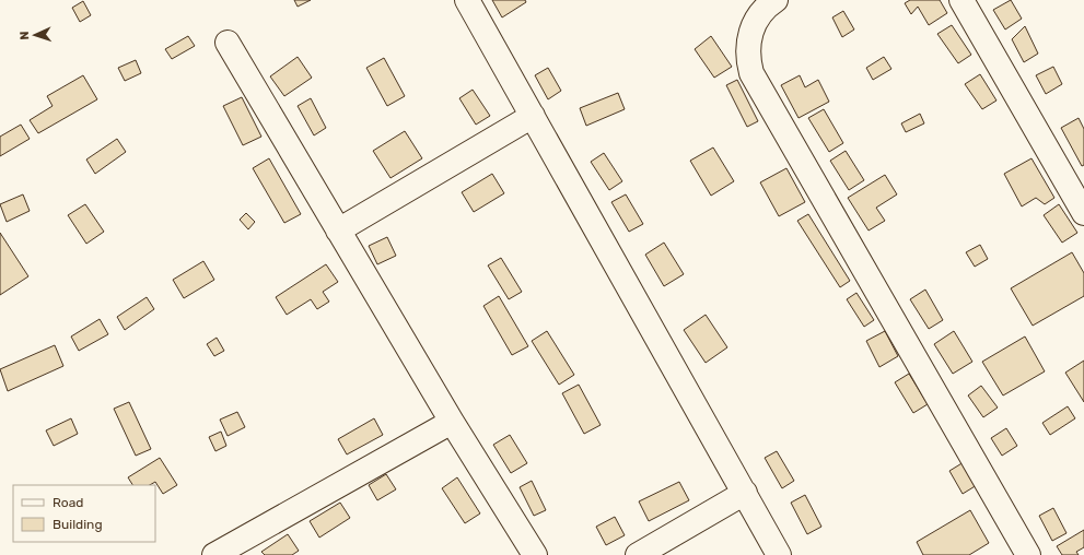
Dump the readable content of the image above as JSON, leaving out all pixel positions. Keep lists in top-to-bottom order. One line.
{"legend":["Road","Building"],"north":"left"}
